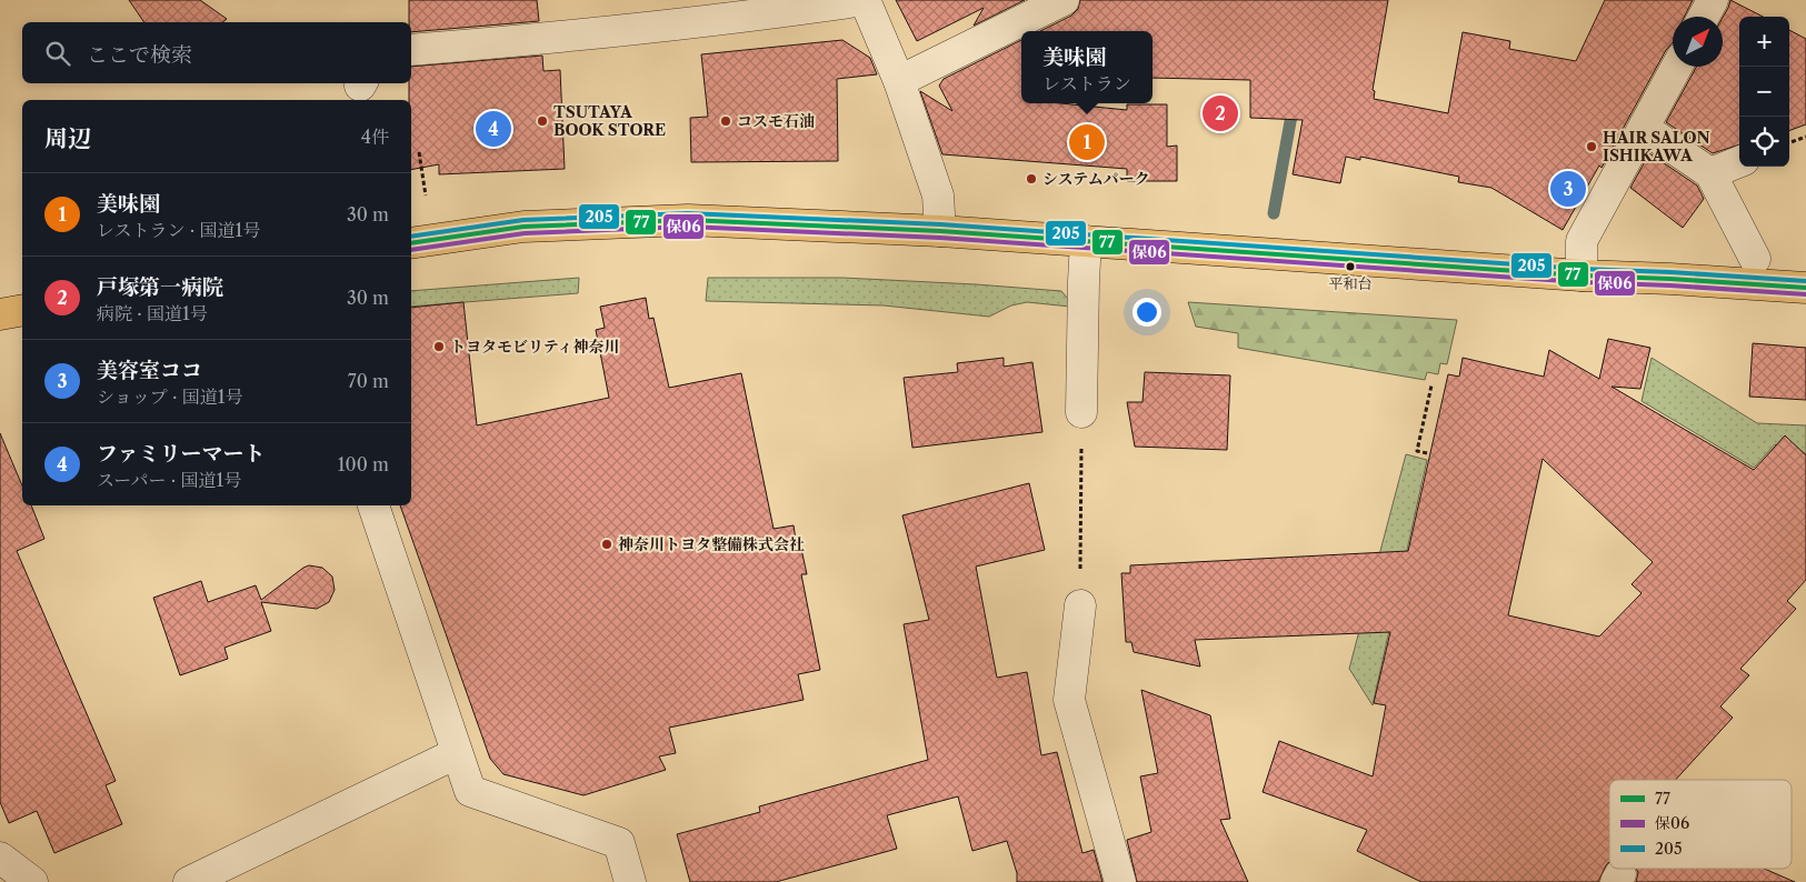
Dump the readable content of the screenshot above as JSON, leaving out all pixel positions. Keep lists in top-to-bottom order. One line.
{"places":["TSUTAYA BOOK STORE","コスモ石油","HAIR SALON ISHIKAWA","システムパーク","平和台","トヨタモビリティ神奈川","神奈川トヨタ整備株式会社"],"lines":["transit line 205","transit line 77","transit line 保06"],"legend":["77","保06","205"],"north":"top right","page":{"map_buttons":["+","−"],"search":"ここで検索","popup":["美味園","レストラン"],"pins":["2","4","1","3"],"heading":["周辺","4件"],"list":[{"mark":"1","name":"美味園","note":"レストラン · 国道1号","value":"30 m"},{"mark":"2","name":"戸塚第一病院","note":"病院 · 国道1号","value":"30 m"},{"mark":"3","name":"美容室ココ","note":"ショップ · 国道1号","value":"70 m"},{"mark":"4","name":"ファミリーマート","note":"スーパー · 国道1号","value":"100 m"}]}}
